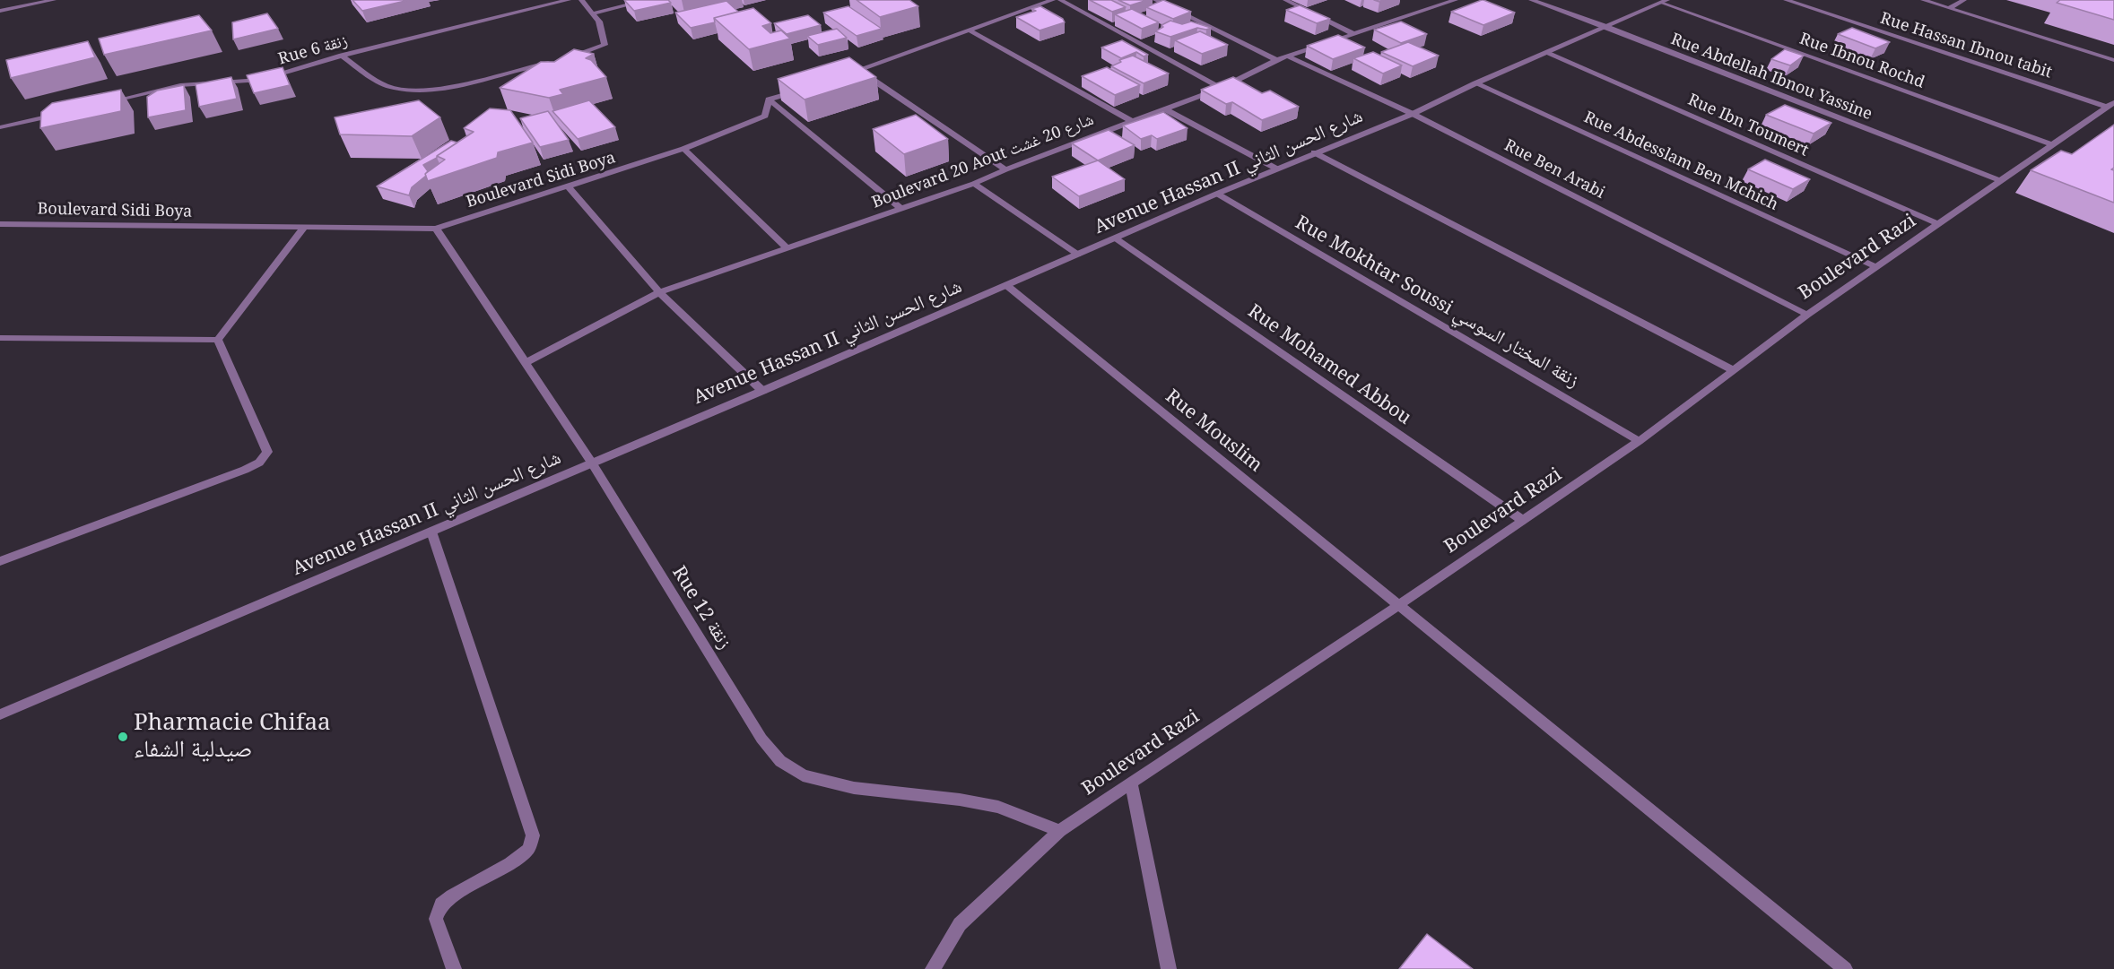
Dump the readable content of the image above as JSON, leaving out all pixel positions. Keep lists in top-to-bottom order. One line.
{"streets":{"street":["Rue Hassan Ibnou tabit","Rue 6 زنقة","Rue Ibnou Rochd","Rue Abdellah Ibnou Yassine","Rue Ibn Toumert","Boulevard 20 Aout شارع 20 غشت","Rue Abdesslam Ben Mchich","Rue Ben Arabi","Avenue Hassan II شارع الحسن الثاني","Boulevard Sidi Boya","Boulevard Razi","Rue Mokhtar Soussi زنقة المختار السوسي","Rue Mohamed Abbou","Rue Mouslim","Rue 12 زنقة"]},"crossings":[["Rue Hassan Ibnou tabit","Boulevard Razi"],["Rue Ibnou Rochd","Avenue Hassan II شارع الحسن الثاني"],["Rue Ibnou Rochd","Boulevard Razi"],["Rue Abdellah Ibnou Yassine","Avenue Hassan II شارع الحسن الثاني"],["Rue Abdellah Ibnou Yassine","Boulevard Razi"],["Rue Ibn Toumert","Avenue Hassan II شارع الحسن الثاني"],["Rue Ibn Toumert","Boulevard Razi"],["Boulevard 20 Aout شارع 20 غشت","Rue Ben Arabi"],["Boulevard 20 Aout شارع 20 غشت","Rue 12 زنقة"],["Rue Abdesslam Ben Mchich","Avenue Hassan II شارع الحسن الثاني"],["Rue Abdesslam Ben Mchich","Boulevard Razi"],["Rue Ben Arabi","Avenue Hassan II شارع الحسن الثاني"],["Rue Ben Arabi","Boulevard Razi"],["Avenue Hassan II شارع الحسن الثاني","Rue Mokhtar Soussi زنقة المختار السوسي"],["Avenue Hassan II شارع الحسن الثاني","Rue Mohamed Abbou"],["Avenue Hassan II شارع الحسن الثاني","Rue Mouslim"],["Avenue Hassan II شارع الحسن الثاني","Rue 12 زنقة"],["Boulevard Sidi Boya","Rue 12 زنقة"],["Boulevard Razi","Rue Mokhtar Soussi زنقة المختار السوسي"],["Boulevard Razi","Rue Mohamed Abbou"],["Boulevard Razi","Rue Mouslim"],["Boulevard Razi","Rue 12 زنقة"]],"places":["Pharmacie Chifaa صيدلية الشفاء"]}
